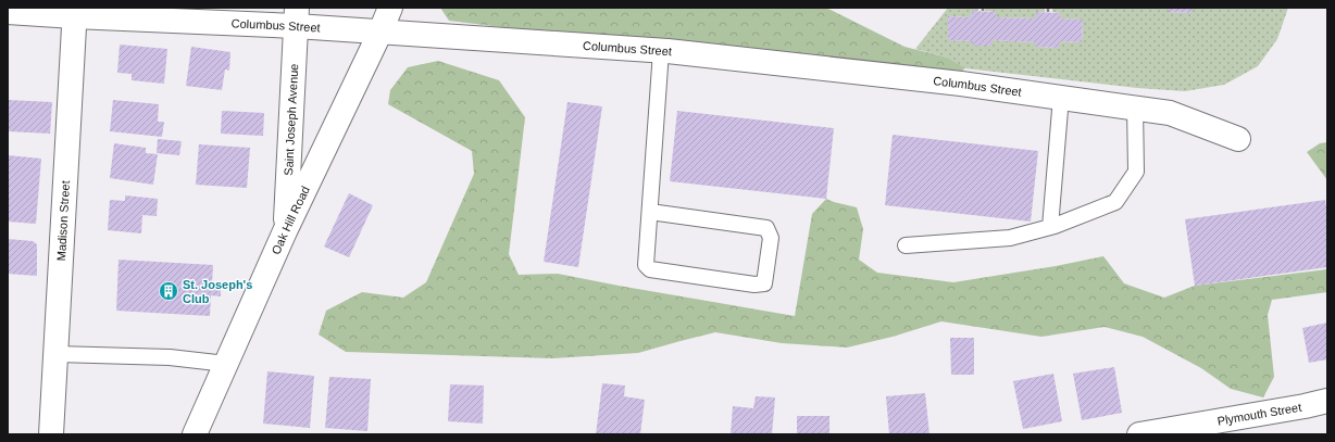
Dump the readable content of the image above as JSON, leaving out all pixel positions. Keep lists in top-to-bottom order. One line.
{"streets":{"street":["Columbus Street","Saint Joseph Avenue","Oak Hill Road","Madison Street","Plymouth Street"]},"crossings":[["Columbus Street","Saint Joseph Avenue"],["Columbus Street","Oak Hill Road"],["Columbus Street","Madison Street"],["Saint Joseph Avenue","Oak Hill Road"]],"places":{"building":["St. Joseph's Club"]}}
